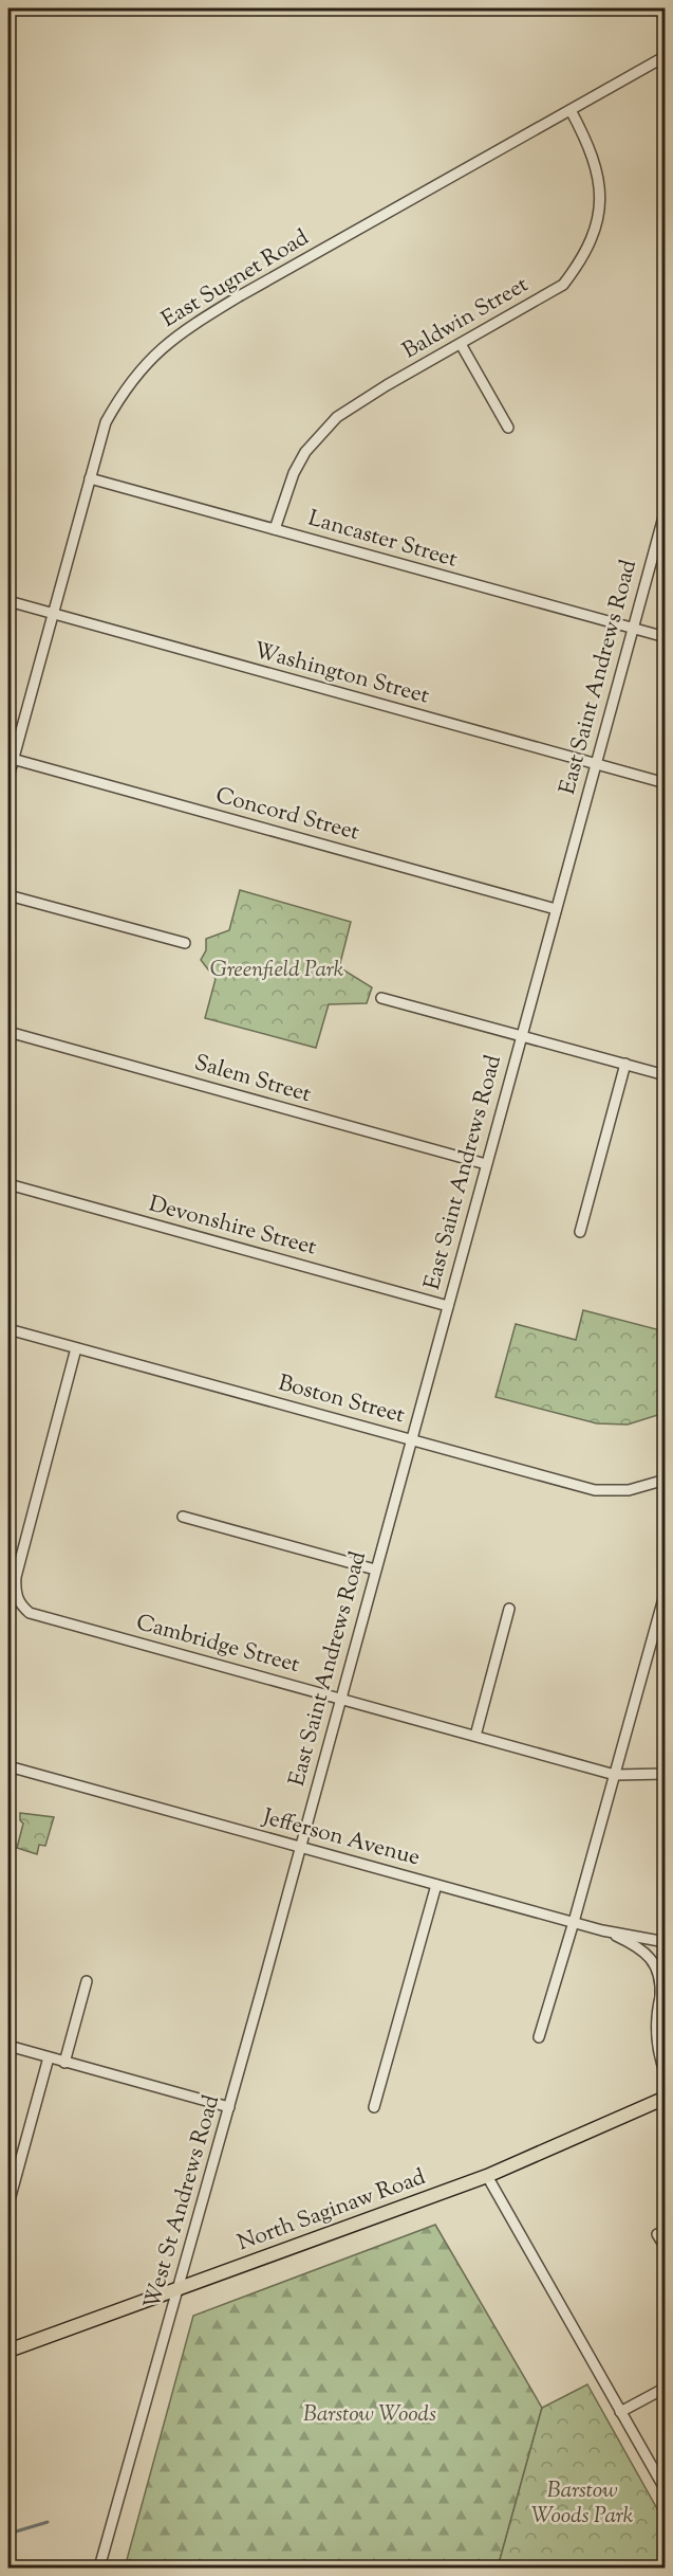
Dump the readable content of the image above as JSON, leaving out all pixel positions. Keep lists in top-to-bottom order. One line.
{"streets":{"main road":["North Saginaw Road"],"street":["East Sugnet Road","Baldwin Street","Lancaster Street","Washington Street","East Saint Andrews Road","Concord Street","Salem Street","Devonshire Street","Boston Street","Cambridge Street","Jefferson Avenue","West St Andrews Road"]},"crossings":[["East Sugnet Road","Baldwin Street"],["East Sugnet Road","Lancaster Street"],["East Sugnet Road","Washington Street"],["East Sugnet Road","Concord Street"],["Baldwin Street","Lancaster Street"],["Lancaster Street","East Saint Andrews Road"],["Washington Street","East Saint Andrews Road"],["East Saint Andrews Road","Concord Street"],["East Saint Andrews Road","Salem Street"],["East Saint Andrews Road","Devonshire Street"],["East Saint Andrews Road","Boston Street"],["East Saint Andrews Road","Cambridge Street"],["East Saint Andrews Road","Jefferson Avenue"],["East Saint Andrews Road","West St Andrews Road"],["Boston Street","Cambridge Street"],["Jefferson Avenue","West St Andrews Road"],["West St Andrews Road","North Saginaw Road"]],"parks":["Greenfield Park","Barstow Woods","Barstow Woods Park"]}
